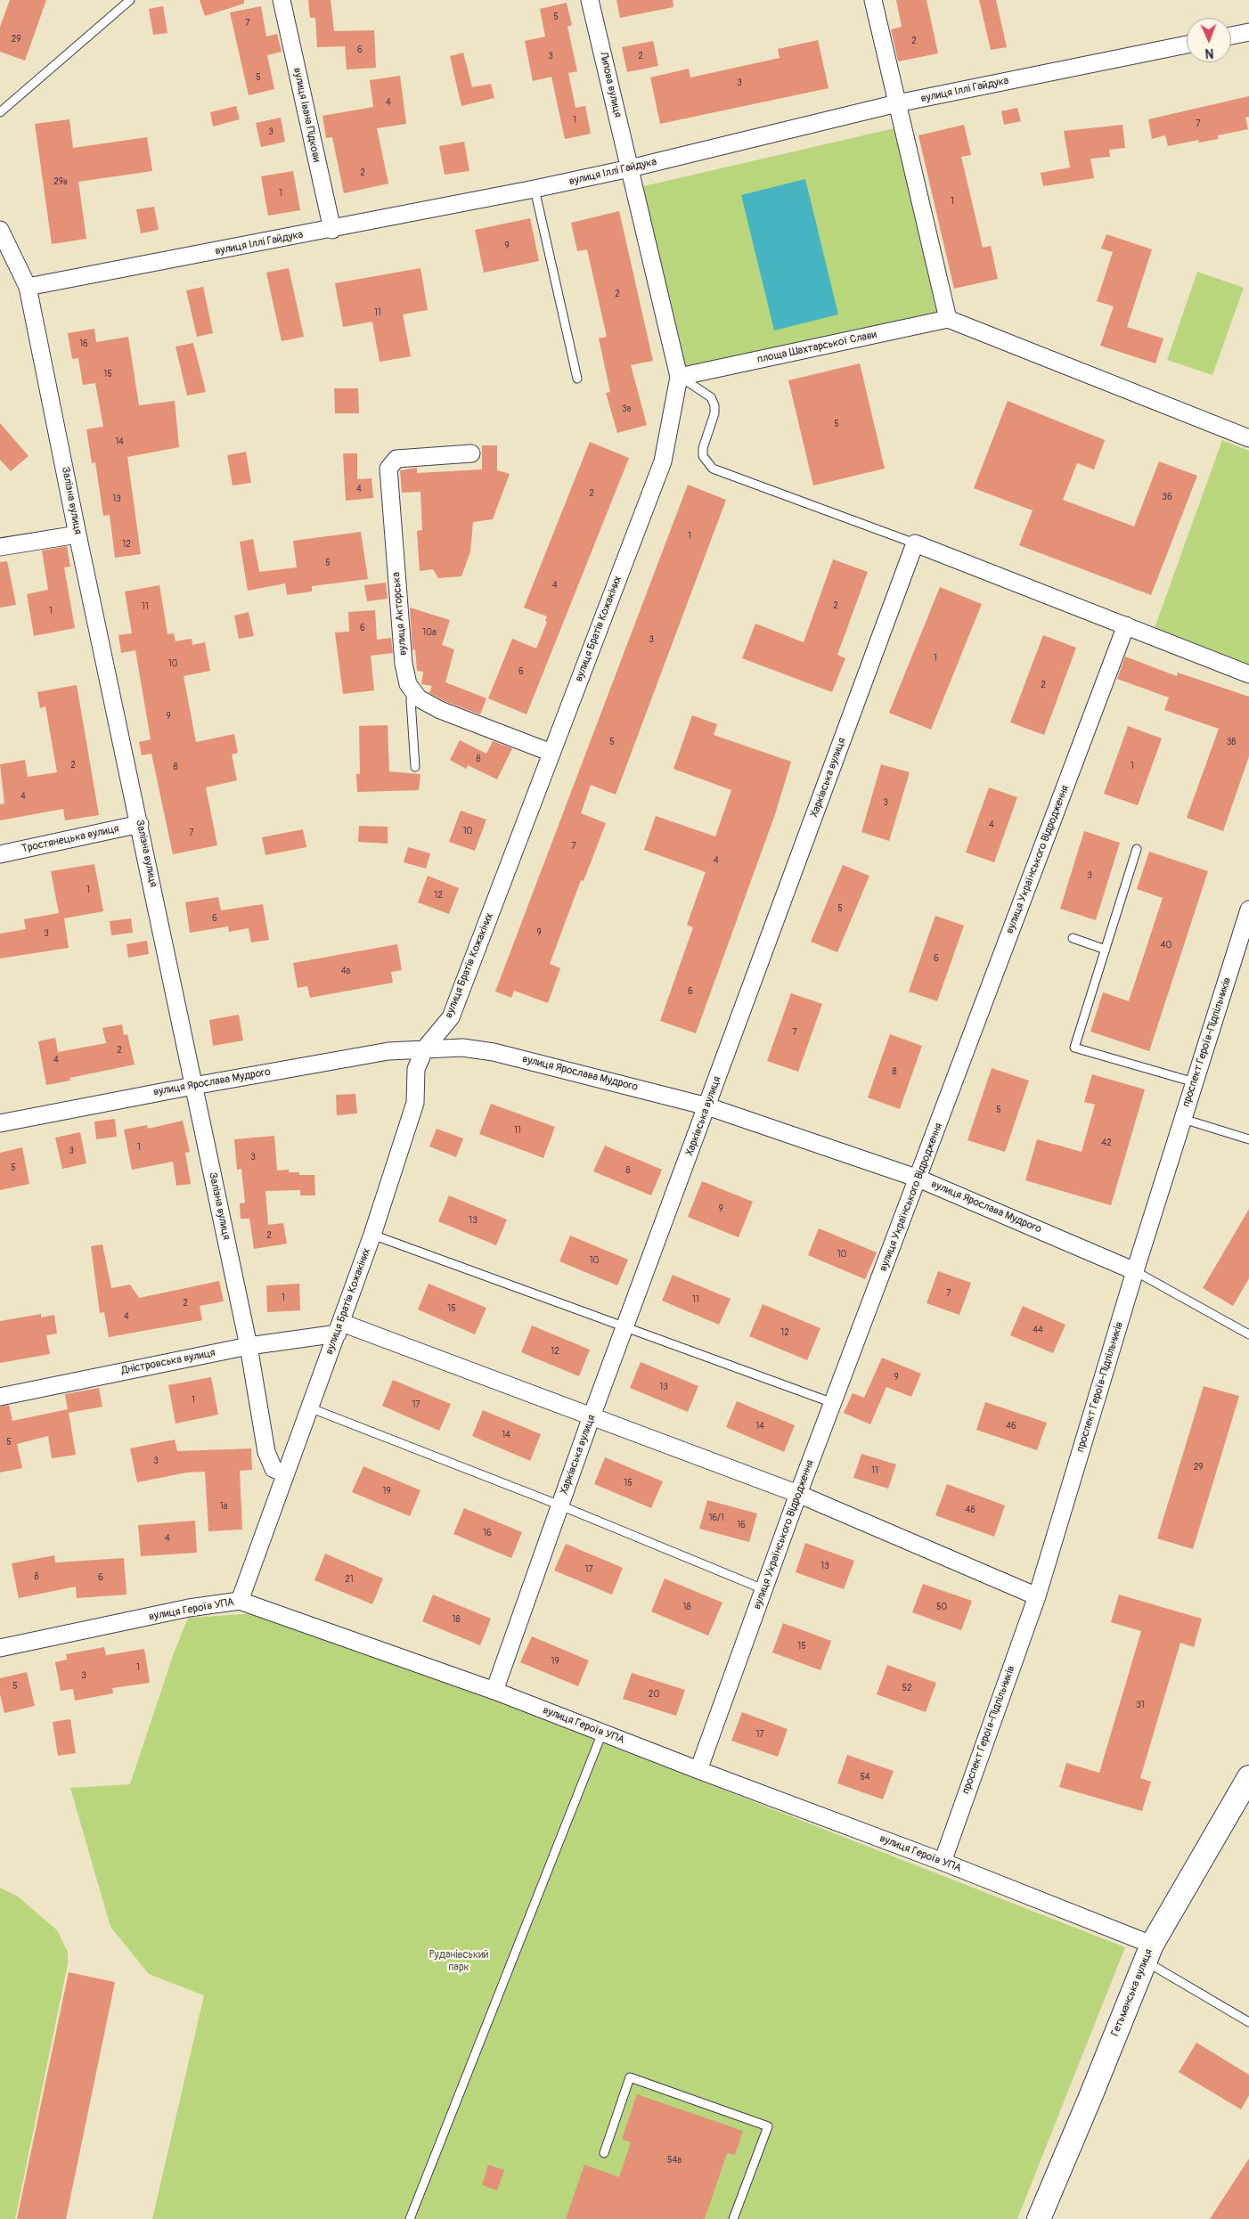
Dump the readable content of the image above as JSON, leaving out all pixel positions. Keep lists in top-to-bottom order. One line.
{"streets":{"street":["Липова вулиця","вулиця Іллі Гайдука","вулиця Івана Підкови","площа Шахтарської Слави","Залізна вулиця","вулиця Акторська","вулиця Братів Кожакіних","Харківська вулиця","Тростянецька вулиця","вулиця Українського Відродження","проспект Героїв-Підпільників","вулиця Ярослава Мудрого","Дністровська вулиця","вулиця Героїв УПА","Гетьманська вулиця"]},"crossings":[["Липова вулиця","вулиця Іллі Гайдука"],["вулиця Іллі Гайдука","вулиця Івана Підкови"],["вулиця Іллі Гайдука","Залізна вулиця"],["площа Шахтарської Слави","вулиця Братів Кожакіних"],["Залізна вулиця","вулиця Братів Кожакіних"],["Залізна вулиця","Тростянецька вулиця"],["Залізна вулиця","вулиця Ярослава Мудрого"],["Залізна вулиця","Дністровська вулиця"],["вулиця Братів Кожакіних","вулиця Ярослава Мудрого"],["вулиця Братів Кожакіних","Дністровська вулиця"],["вулиця Братів Кожакіних","вулиця Героїв УПА"],["Харківська вулиця","вулиця Ярослава Мудрого"],["Харківська вулиця","вулиця Героїв УПА"],["вулиця Українського Відродження","вулиця Ярослава Мудрого"],["вулиця Українського Відродження","вулиця Героїв УПА"],["проспект Героїв-Підпільників","вулиця Ярослава Мудрого"],["проспект Героїв-Підпільників","вулиця Героїв УПА"],["вулиця Героїв УПА","Гетьманська вулиця"]],"parks":["Руданівський парк"],"house_numbers":["5","7","29","2","6","3","2","5","3","4","1","7","3","2","29в","1","1","9","2","11","16","15","3а","5","14","4","2","36","13","1","12","5","4","2","11","1","6","10а","3","1","10","6","2","9","5","38","8","2","1","8","4","3","4","10","7","7","4","3","1","12","5","6","9","3","40","6","4а","6","7","2","4","8","5","11","42","1","3","3","5","8","9","13","2","10","10","7","1","11","2","15","4","44","12","12","9","13","1","17","14","46","14","5","3","29","11","15","19","1а","48","16/1","16","16","4","13","17","8","6","21","18","50","18","15","19","1","3","5","52","20","31","17","54","54а"],"north":"bottom"}
